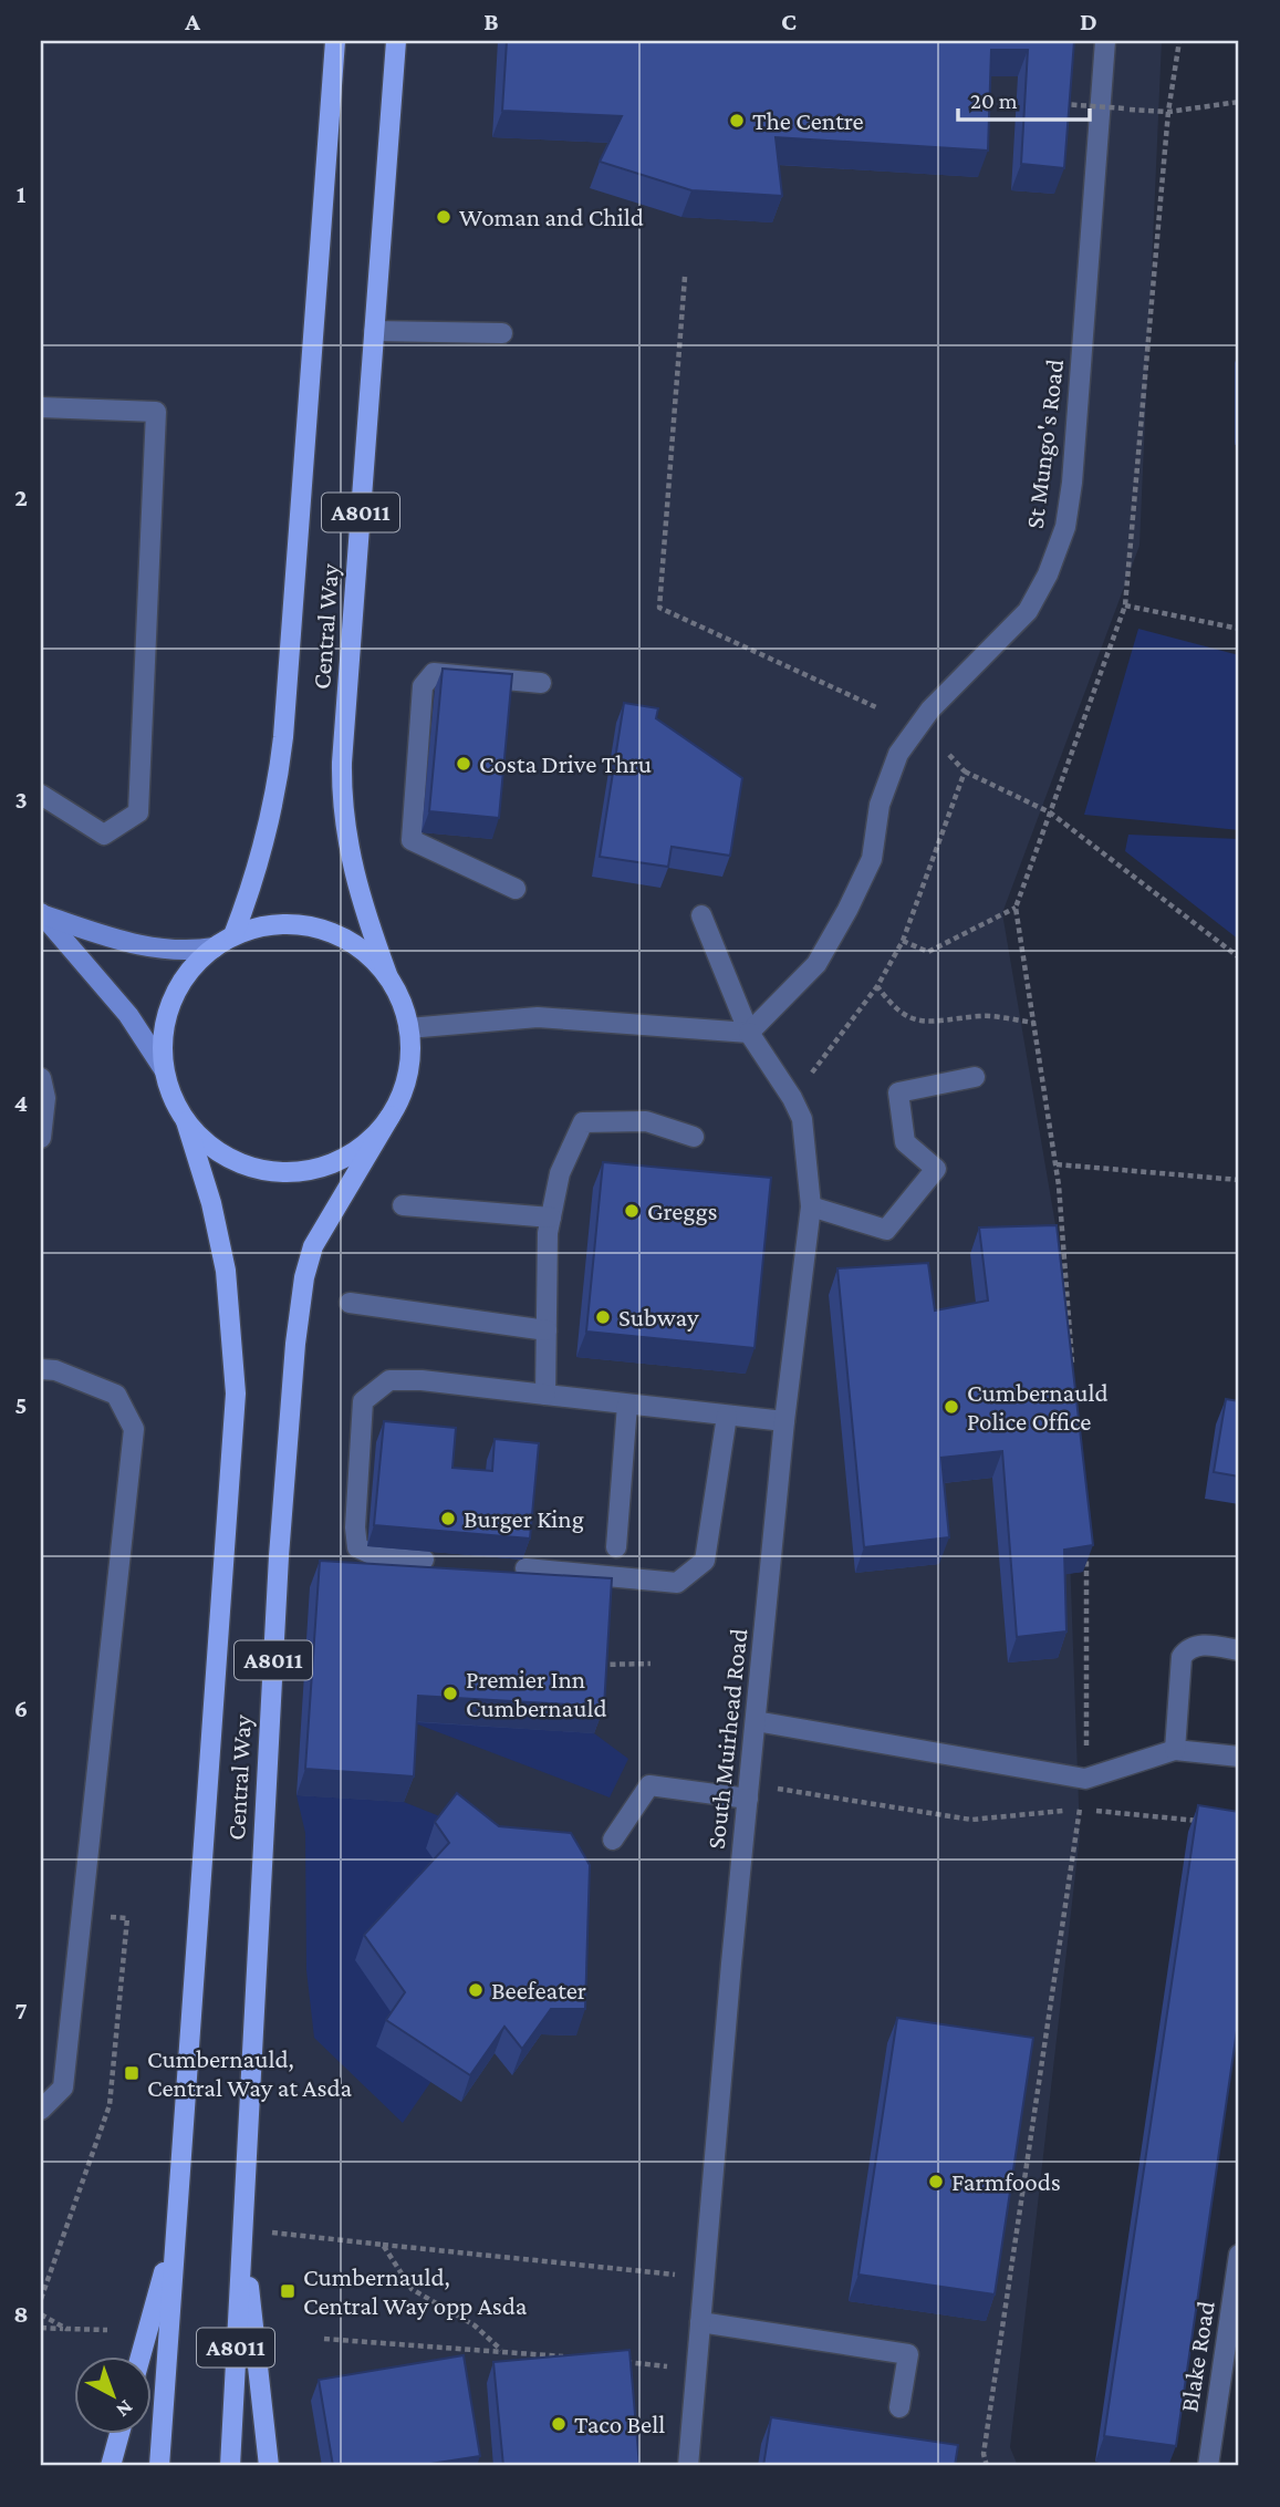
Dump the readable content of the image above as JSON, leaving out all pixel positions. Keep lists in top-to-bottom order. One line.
{"streets":{"main road":["A8011","Central Way"],"street":["St Mungo's Road","South Muirhead Road","Blake Road"]},"crossings":[["St Mungo's Road","South Muirhead Road"]],"places":{"other":["The Centre","Woman and Child","Costa Drive Thru","Greggs","Subway","Cumbernauld Police Office","Burger King","Premier Inn Cumbernauld","Beefeater","Farmfoods","Taco Bell"],"transit":["Cumbernauld, Central Way at Asda","Cumbernauld, Central Way opp Asda"]},"scale_bar":"20 m","north":"bottom right","grid":{"columns":["A","B","C","D"],"rows":["1","2","3","4","5","6","7","8"]}}
